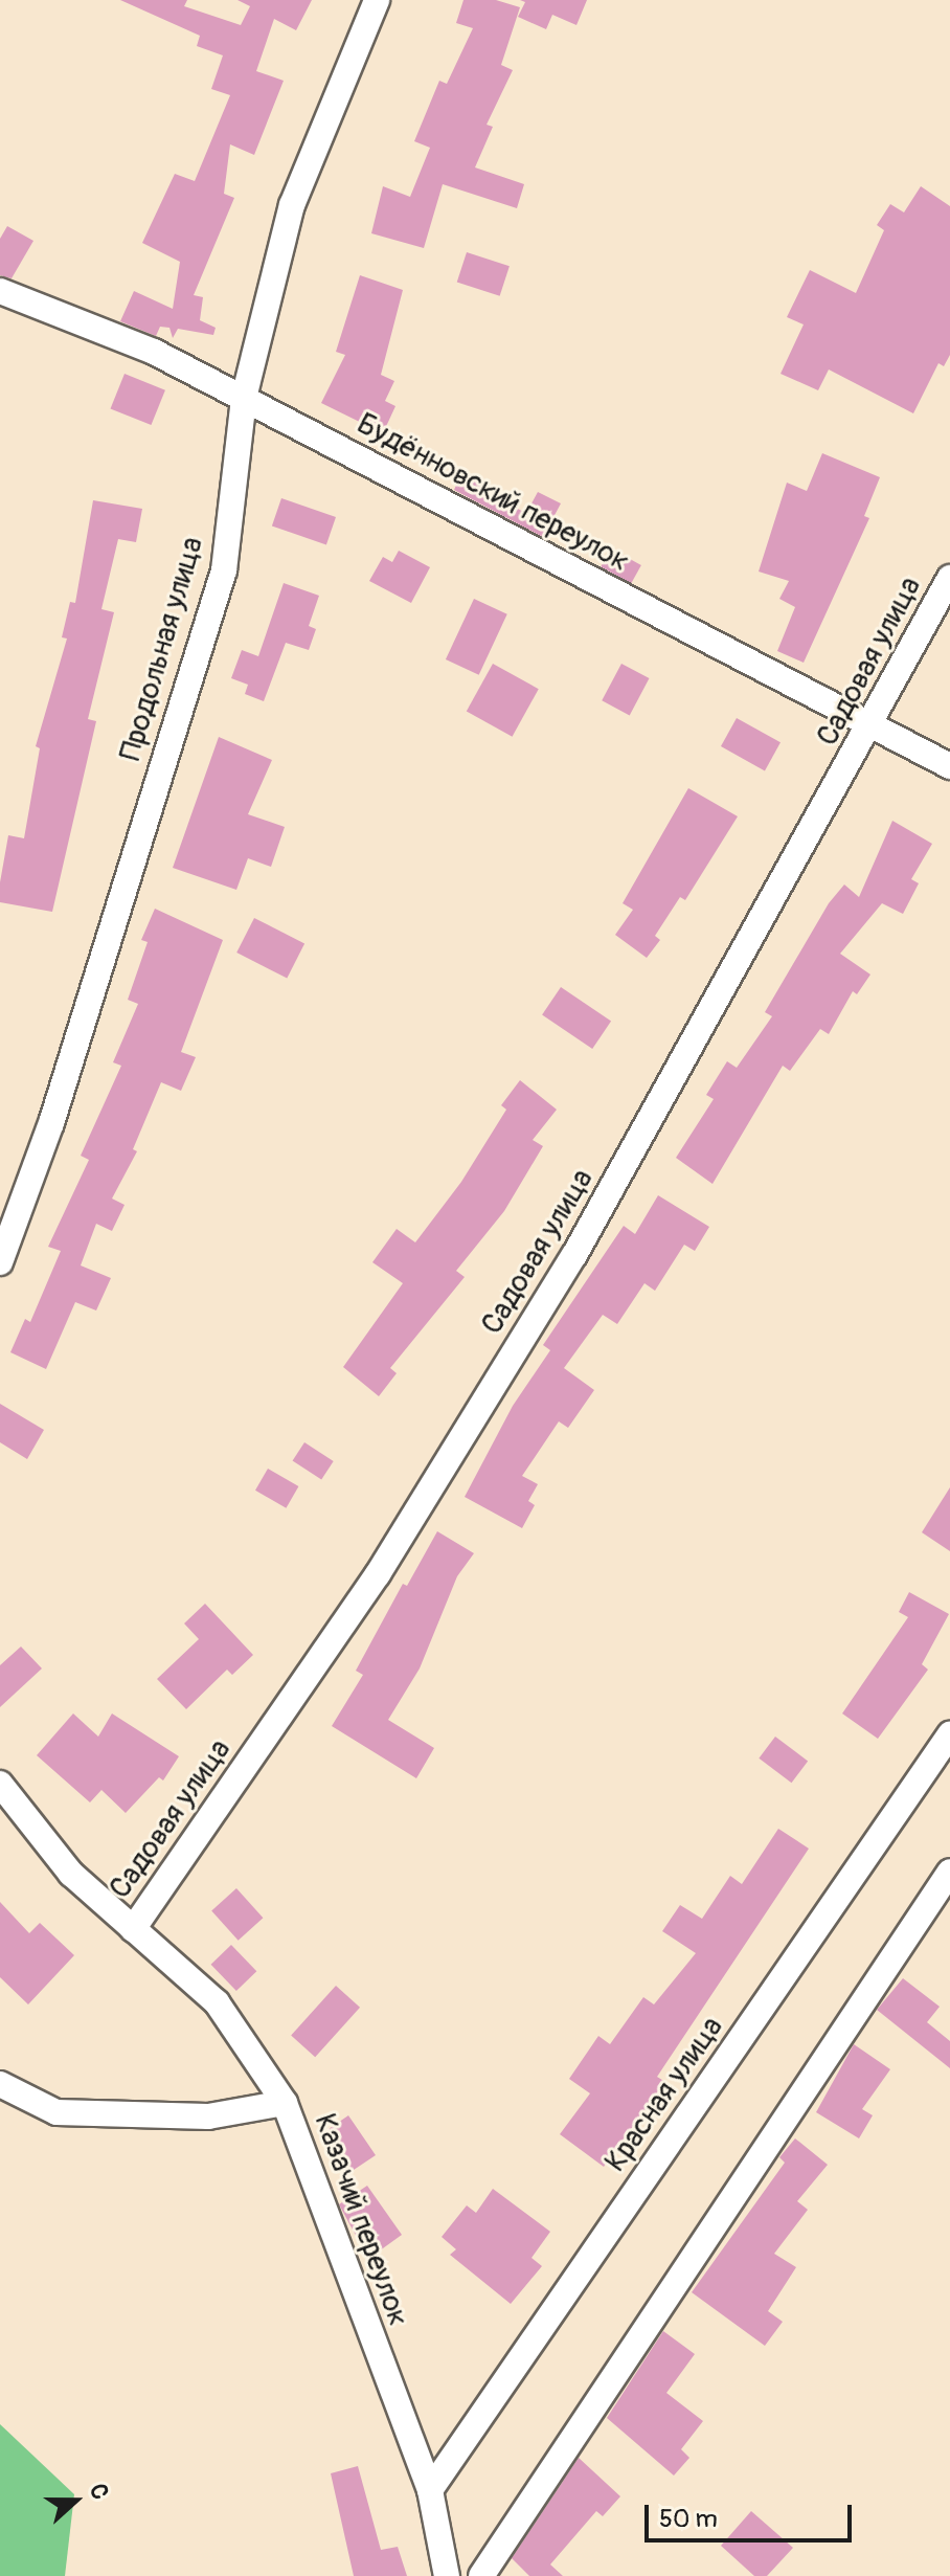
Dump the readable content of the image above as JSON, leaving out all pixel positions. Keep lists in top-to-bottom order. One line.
{"streets":{"street":["Будённовский переулок","Продольная улица","Садовая улица","Красная улица","Казачий переулок"]},"crossings":[["Будённовский переулок","Продольная улица"],["Будённовский переулок","Садовая улица"],["Садовая улица","Казачий переулок"],["Красная улица","Казачий переулок"]],"scale_bar":"50 m","north":"right"}
